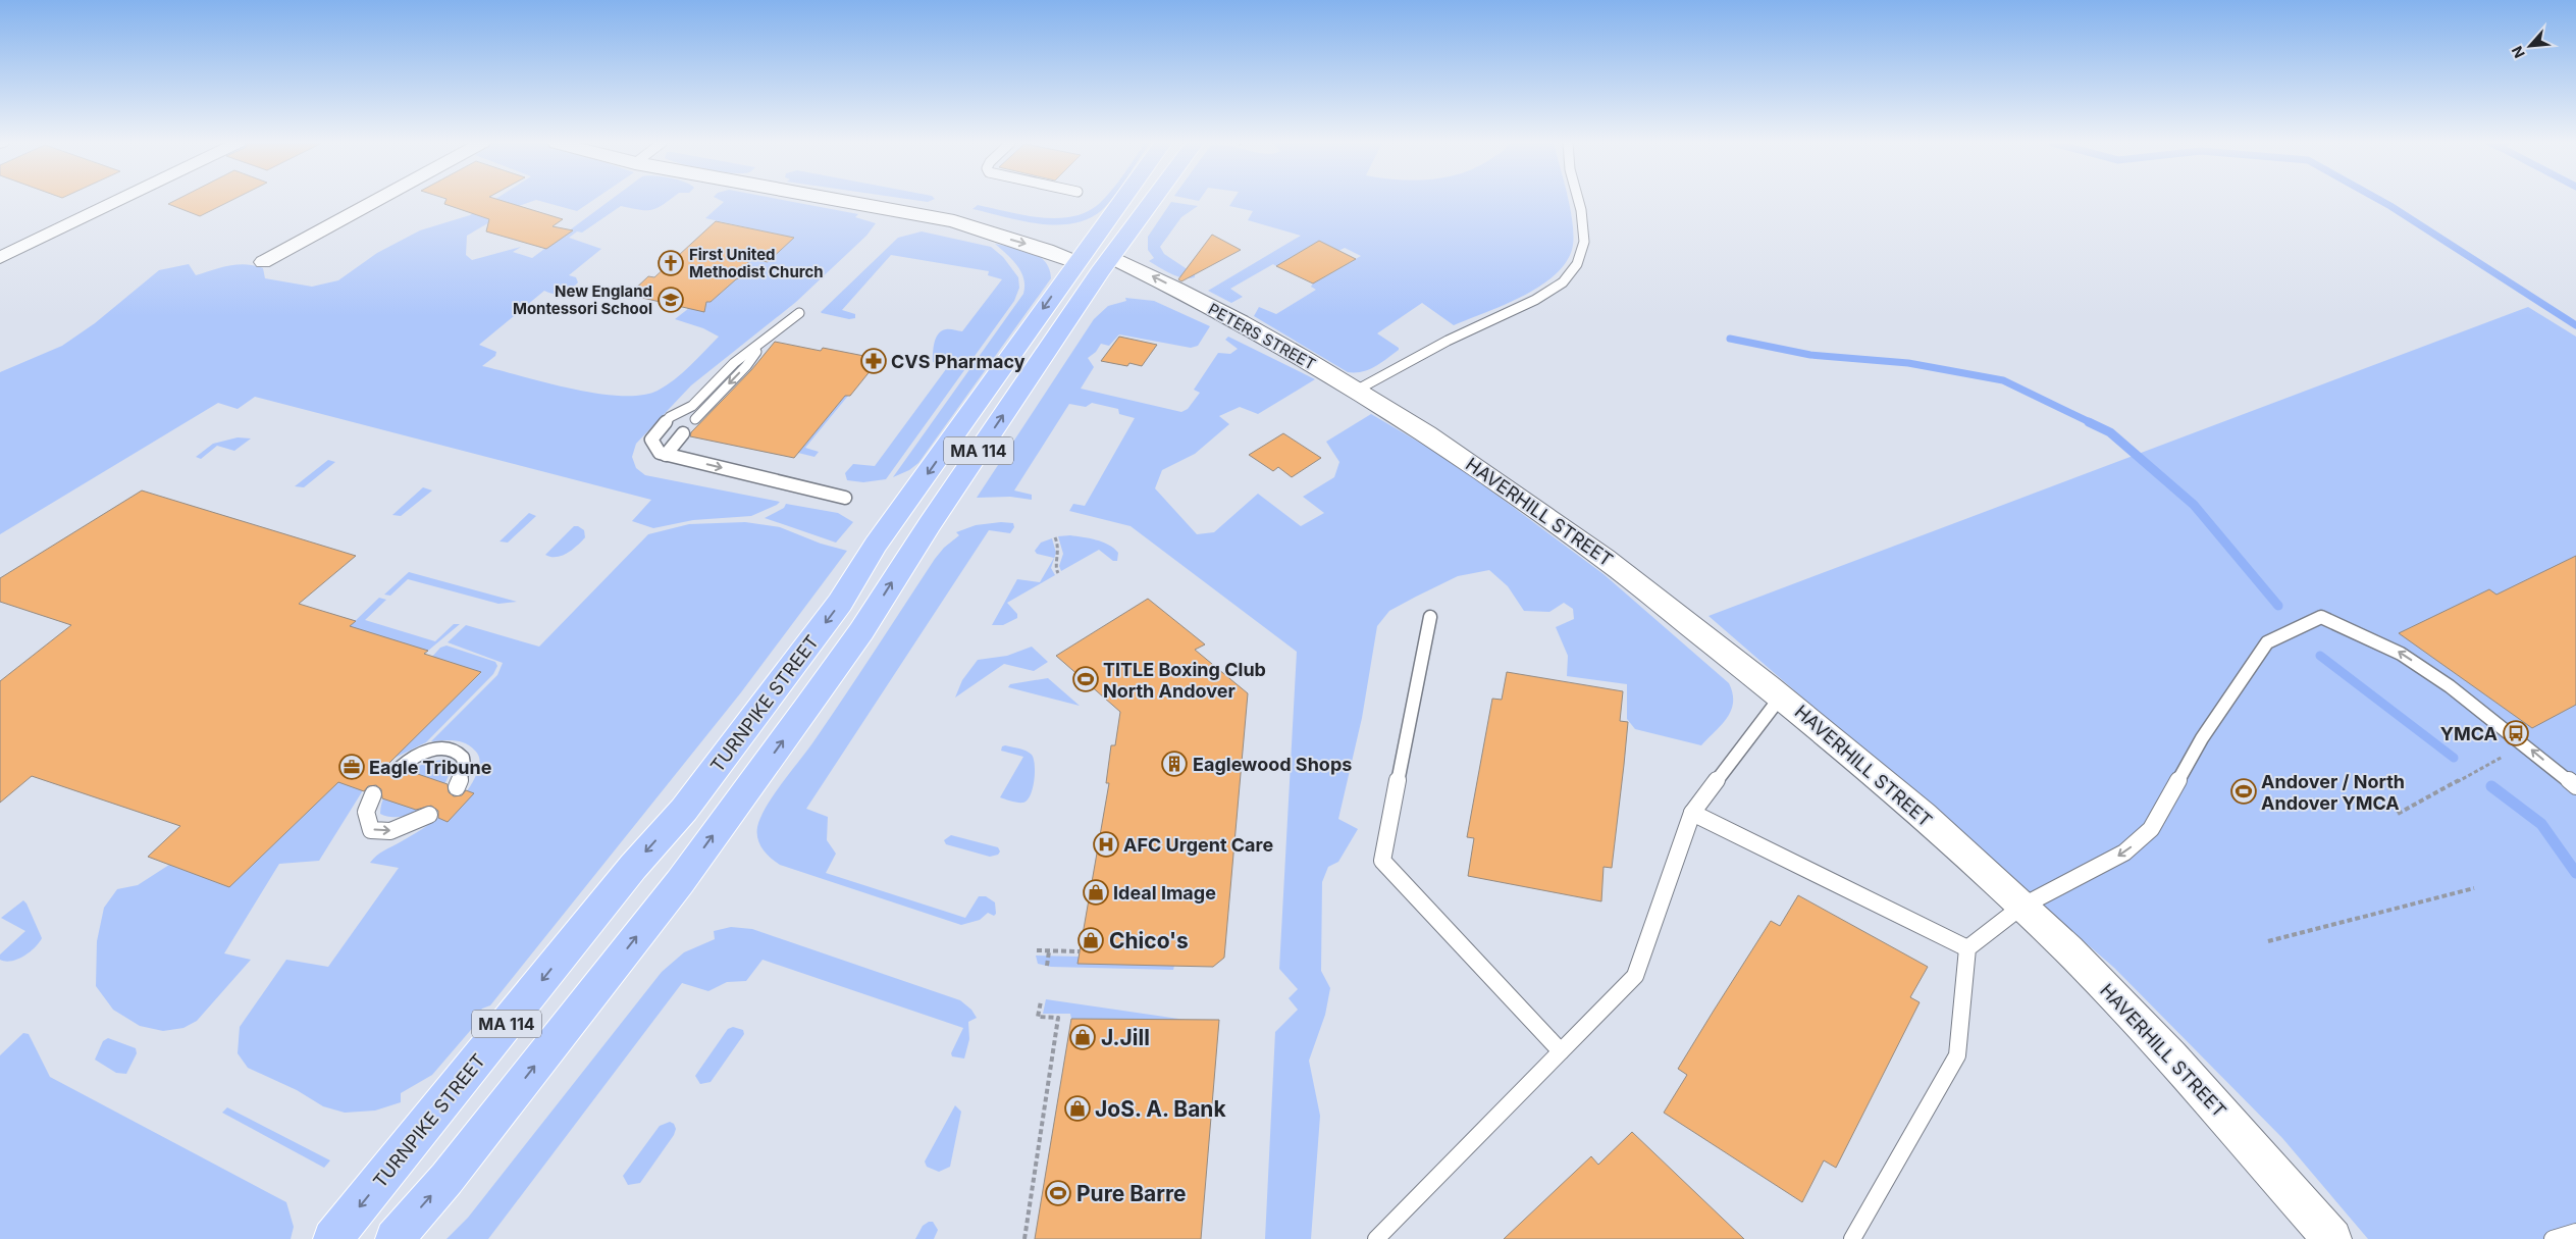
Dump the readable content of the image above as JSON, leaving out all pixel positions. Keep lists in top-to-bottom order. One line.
{"streets":{"highway":["MA 114","TURNPIKE STREET"],"main road":["PETERS STREET","HAVERHILL STREET"]},"crossings":[["PETERS STREET","HAVERHILL STREET"],["PETERS STREET","TURNPIKE STREET"]],"places":{"church":["First United Methodist Church"],"school or university":["New England Montessori School"],"pharmacy":["CVS Pharmacy"],"sports":["TITLE Boxing Club North Andover","Andover / North Andover YMCA","Pure Barre"],"bus stop":["YMCA"],"building":["Eaglewood Shops"],"office":["Eagle Tribune"],"hospital":["AFC Urgent Care"],"shop":["Ideal Image","Chico's","J.Jill","JoS. A. Bank"]},"north":"bottom left"}
